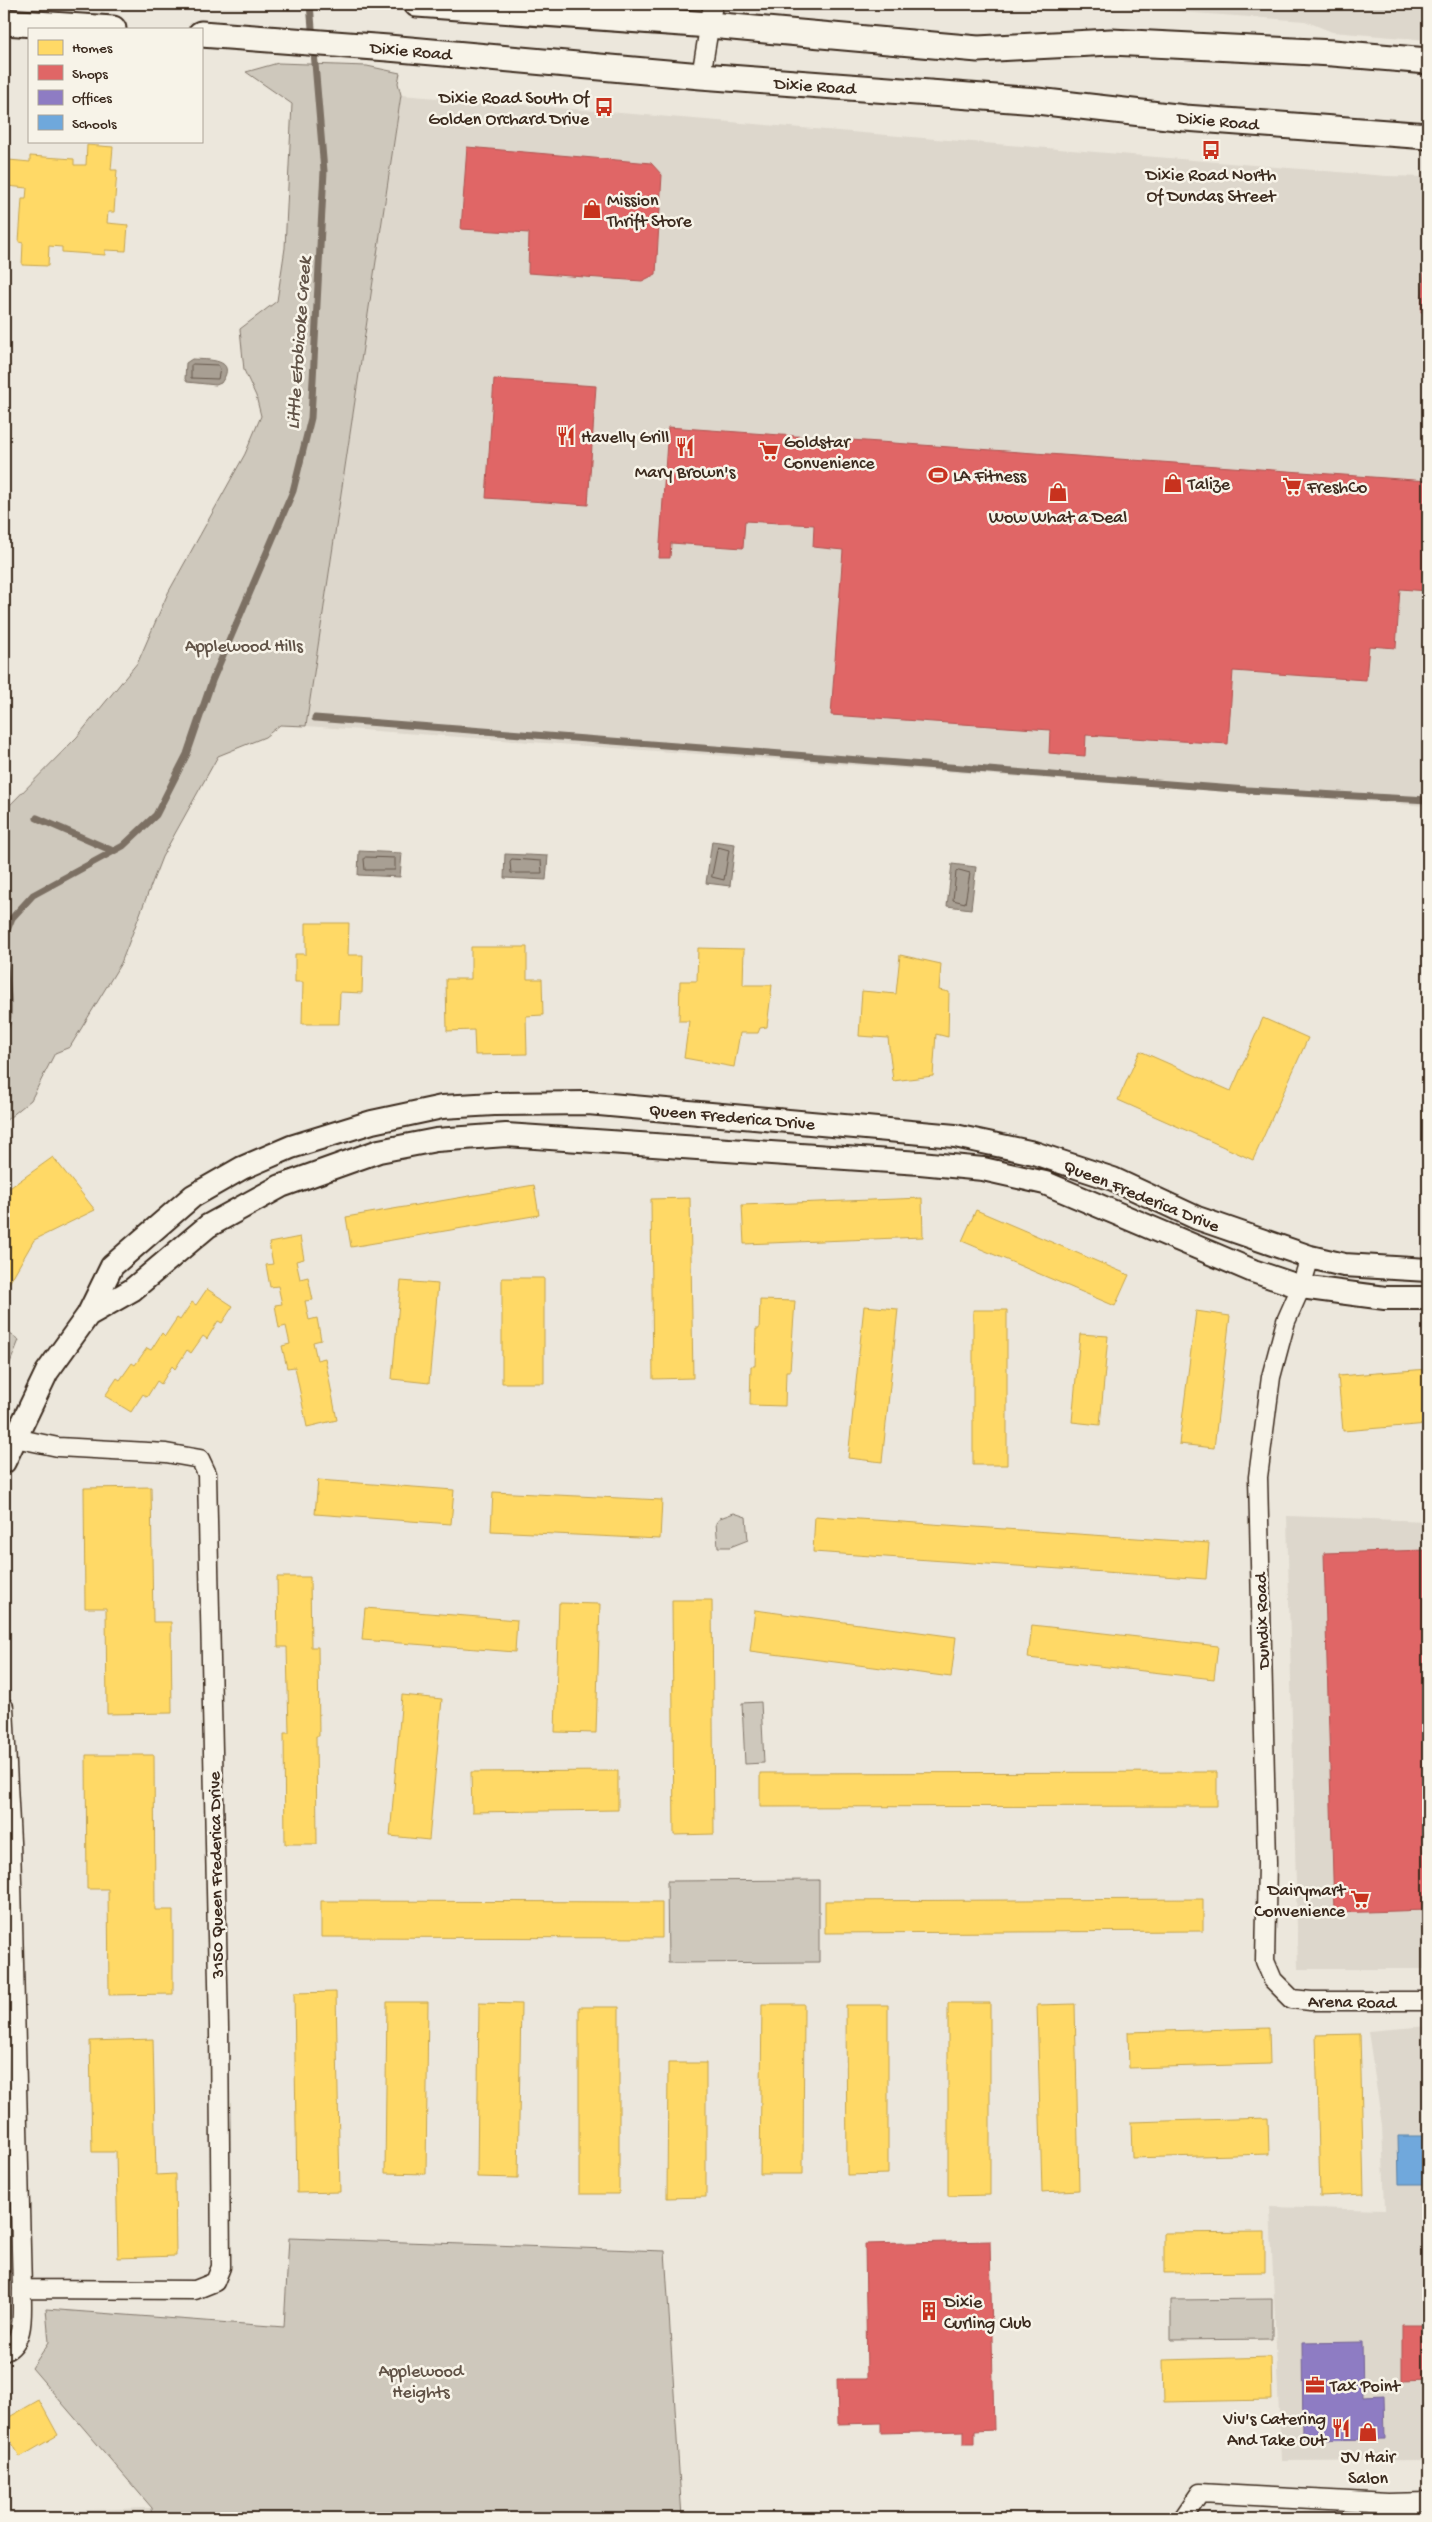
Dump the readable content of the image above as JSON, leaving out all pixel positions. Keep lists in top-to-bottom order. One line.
{"streets":{"main road":["Dixie Road"],"street":["Queen Frederica Drive","Dundix Road","3150 Queen Frederica Drive","Arena Road"]},"crossings":[["Queen Frederica Drive","Dundix Road"],["Queen Frederica Drive","3150 Queen Frederica Drive"],["Dundix Road","Arena Road"]],"water":["Little Etobicoke Creek"],"parks":["Applewood Hills","Applewood Heights"],"places":{"bus stop":["Dixie Road South Of Golden Orchard Drive","Dixie Road North Of Dundas Street"],"shop":["Mission Thrift Store","Talize","Wow What a Deal","JV Hair Salon"],"restaurant":["Havelly Grill","Mary Brown's","Viv's Catering And Take Out"],"supermarket":["Goldstar Convenience","FreshCo","Dairymart Convenience"],"sports":["LA Fitness"],"building":["Dixie Curling Club"],"office":["Tax Point"]},"legend":["Homes","Shops","Offices","Schools"]}
